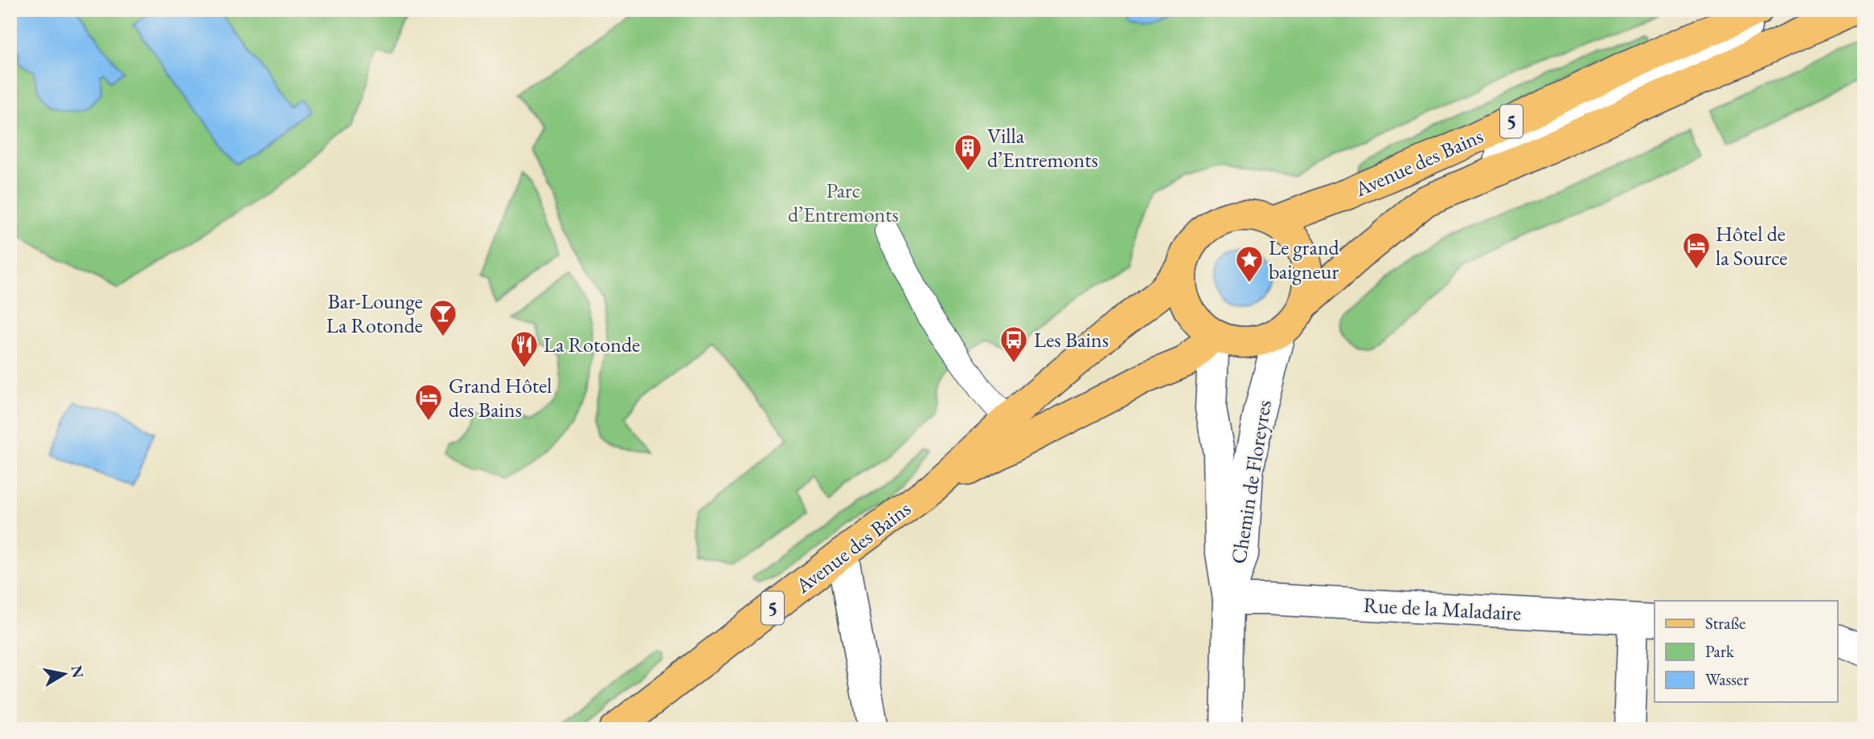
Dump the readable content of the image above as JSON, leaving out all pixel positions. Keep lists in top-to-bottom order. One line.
{"streets":{"main road":["5","Avenue des Bains"],"street":["Chemin de Floreyres","Rue de la Maladaire"]},"crossings":[["Avenue des Bains","Chemin de Floreyres"],["Chemin de Floreyres","Rue de la Maladaire"]],"parks":["Parc d’Entremonts"],"places":{"building":["Villa d’Entremonts"],"hotel":["Hôtel de la Source","Grand Hôtel des Bains"],"place":["Le grand baigneur"],"bar":["Bar-Lounge La Rotonde"],"bus stop":["Les Bains"],"restaurant":["La Rotonde"]},"legend":["Straße","Park","Wasser"],"north":"right"}
